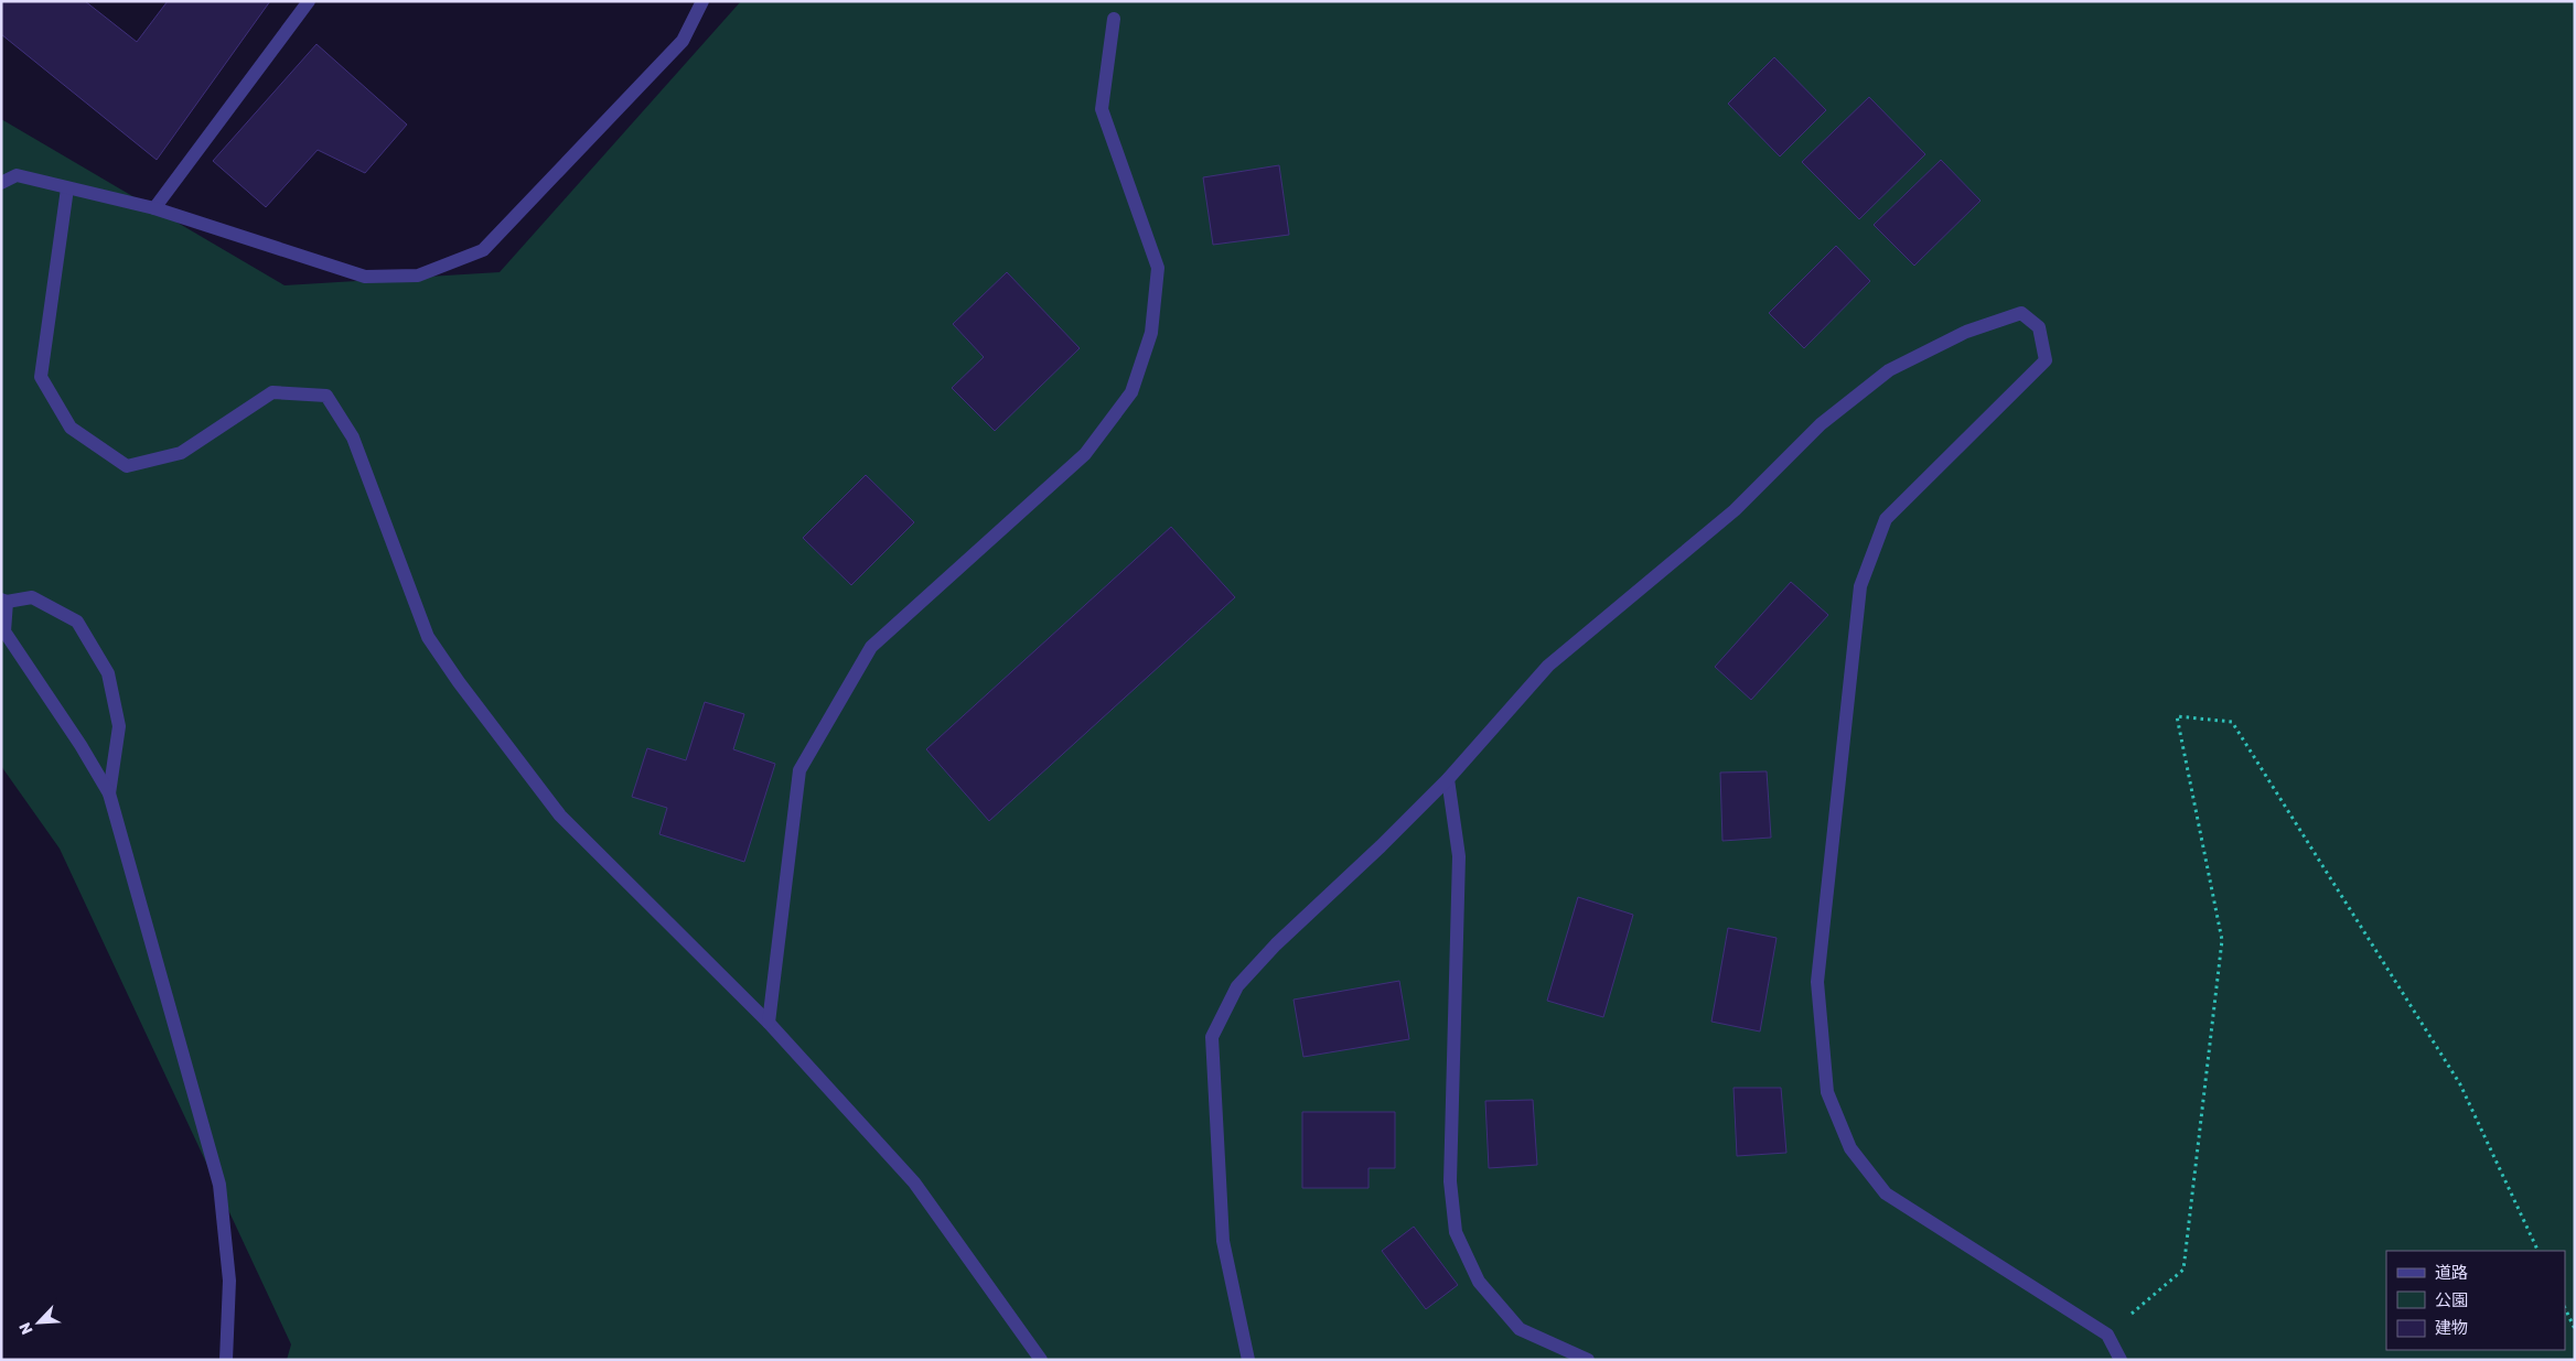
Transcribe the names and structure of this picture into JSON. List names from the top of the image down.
{
  "legend": ["道路", "公園", "建物"],
  "north": "bottom left"
}
